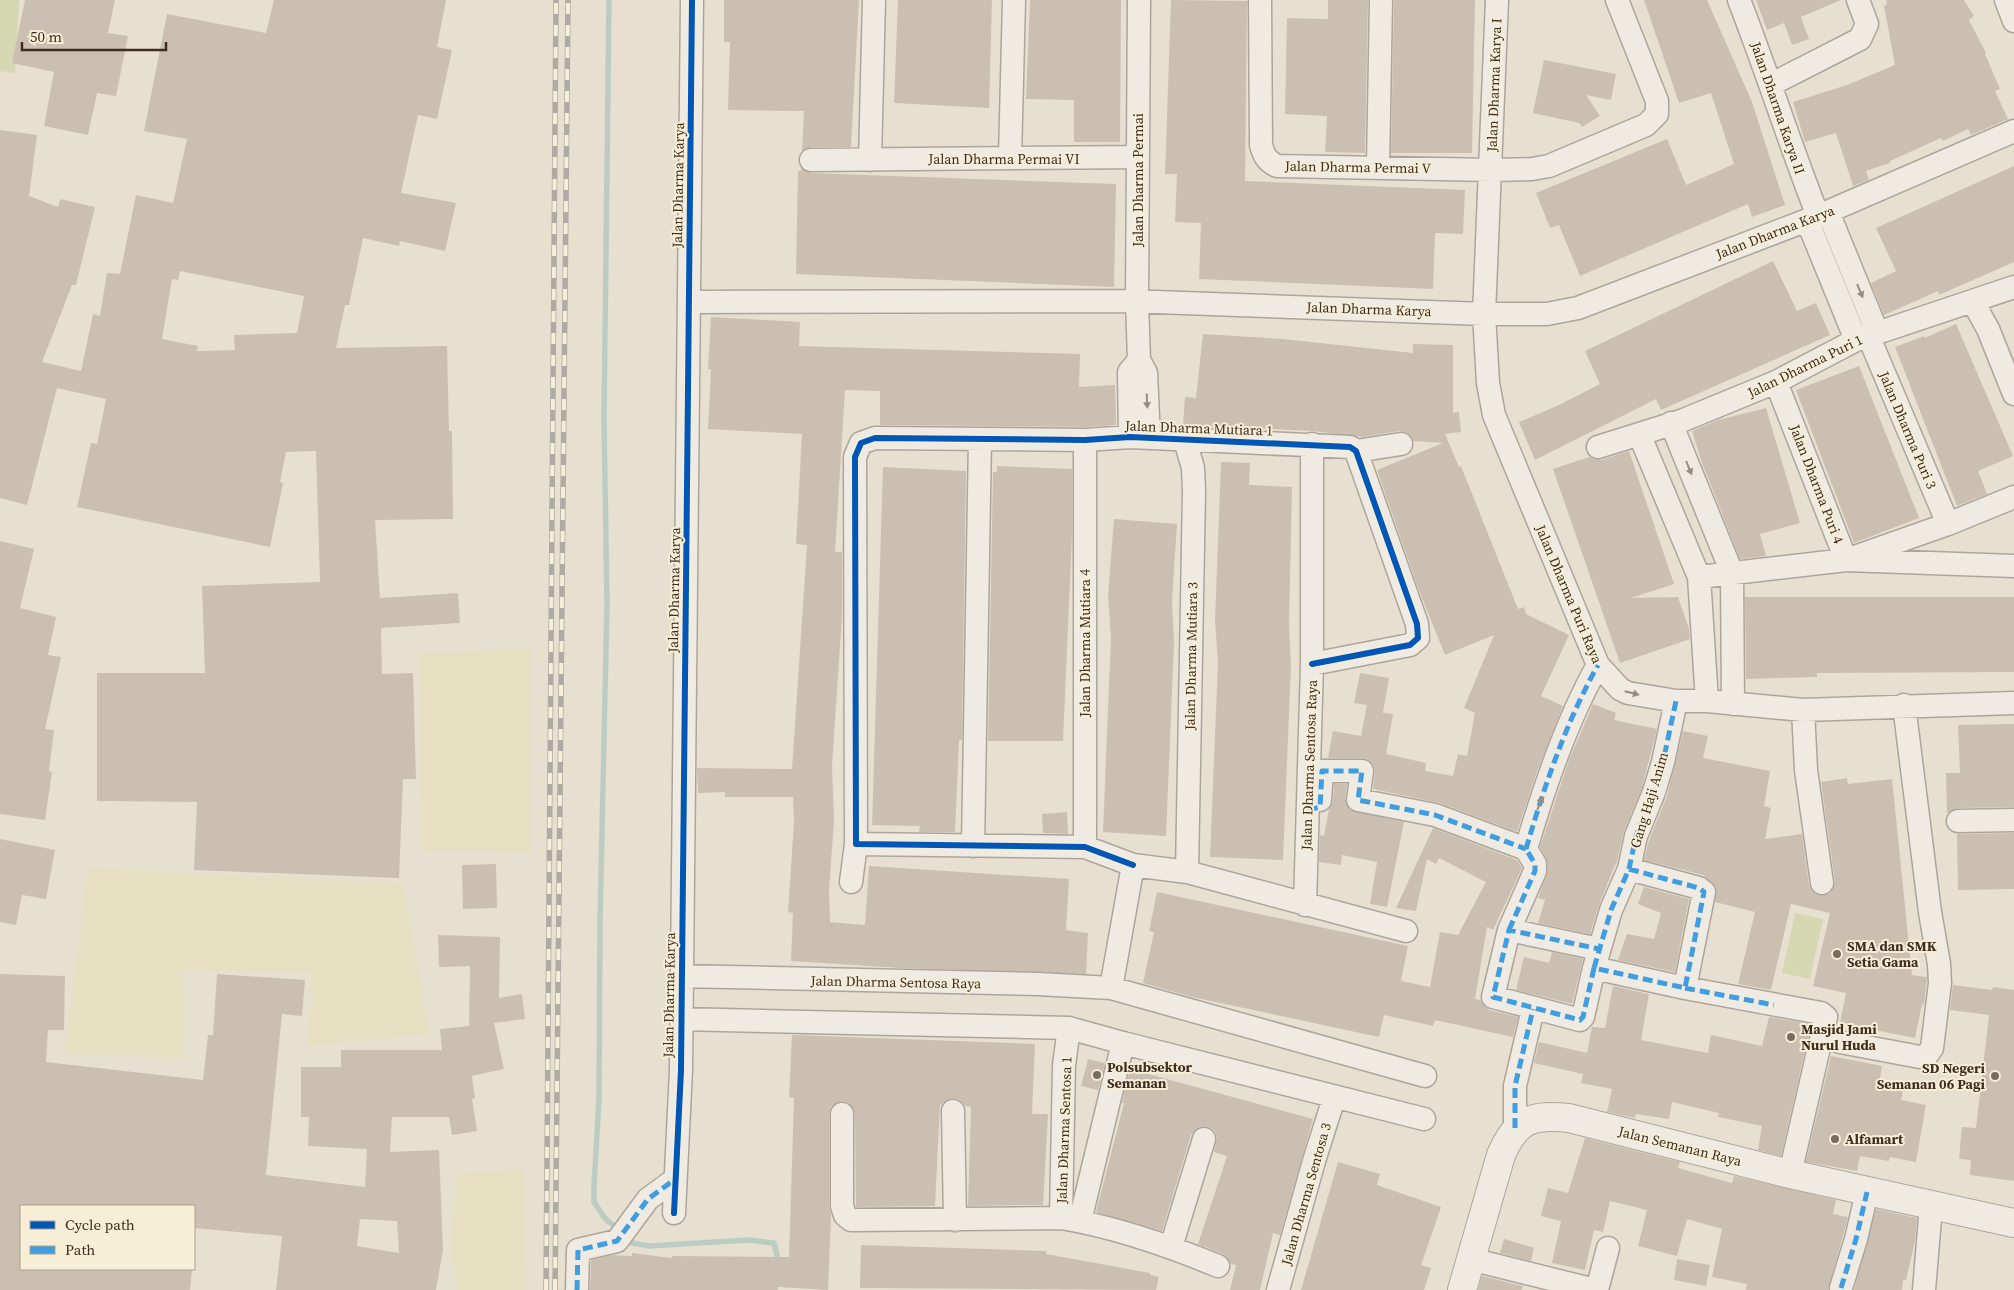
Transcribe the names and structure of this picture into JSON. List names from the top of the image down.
{
  "streets": {
    "street": [
      "Jalan Dharma Karya I",
      "Jalan Dharma Karya II",
      "Jalan Dharma Permai VI",
      "Jalan Dharma Permai V",
      "Jalan Dharma Permai",
      "Jalan Dharma Karya",
      "Jalan Dharma Puri 1",
      "Jalan Dharma Mutiara 1",
      "Jalan Dharma Puri 3",
      "Jalan Dharma Puri 4",
      "Jalan Dharma Puri Raya",
      "Jalan Dharma Mutiara 4",
      "Jalan Dharma Mutiara 3",
      "Jalan Dharma Sentosa Raya",
      "Gang Haji Anim",
      "Jalan Dharma Sentosa 1",
      "Jalan Semanan Raya",
      "Jalan Dharma Sentosa 3"
    ]
  },
  "crossings": [
    ["Jalan Dharma Karya I", "Jalan Dharma Permai V"],
    ["Jalan Dharma Karya I", "Jalan Dharma Karya"],
    ["Jalan Dharma Karya I", "Jalan Dharma Puri Raya"],
    ["Jalan Dharma Karya II", "Jalan Dharma Karya"],
    ["Jalan Dharma Karya II", "Jalan Dharma Puri 1"],
    ["Jalan Dharma Karya II", "Jalan Dharma Puri 3"],
    ["Jalan Dharma Permai VI", "Jalan Dharma Permai"],
    ["Jalan Dharma Permai", "Jalan Dharma Karya"],
    ["Jalan Dharma Permai", "Jalan Dharma Mutiara 1"],
    ["Jalan Dharma Karya", "Jalan Dharma Puri Raya"],
    ["Jalan Dharma Karya", "Jalan Dharma Sentosa Raya"],
    ["Jalan Dharma Puri 1", "Jalan Dharma Puri 3"],
    ["Jalan Dharma Puri 1", "Jalan Dharma Puri 4"],
    ["Jalan Dharma Mutiara 1", "Jalan Dharma Mutiara 4"],
    ["Jalan Dharma Mutiara 1", "Jalan Dharma Mutiara 3"],
    ["Jalan Dharma Mutiara 1", "Jalan Dharma Sentosa Raya"],
    ["Jalan Dharma Puri 3", "Jalan Dharma Puri 4"],
    ["Jalan Dharma Puri Raya", "Gang Haji Anim"]
  ],
  "places": [
    "SMA dan SMK Setia Gama",
    "Masjid Jami Nurul Huda",
    "Polsubsektor Semanan",
    "SD Negeri Semanan 06 Pagi",
    "Alfamart"
  ],
  "legend": ["Cycle path", "Path"],
  "scale_bar": "50 m"
}
